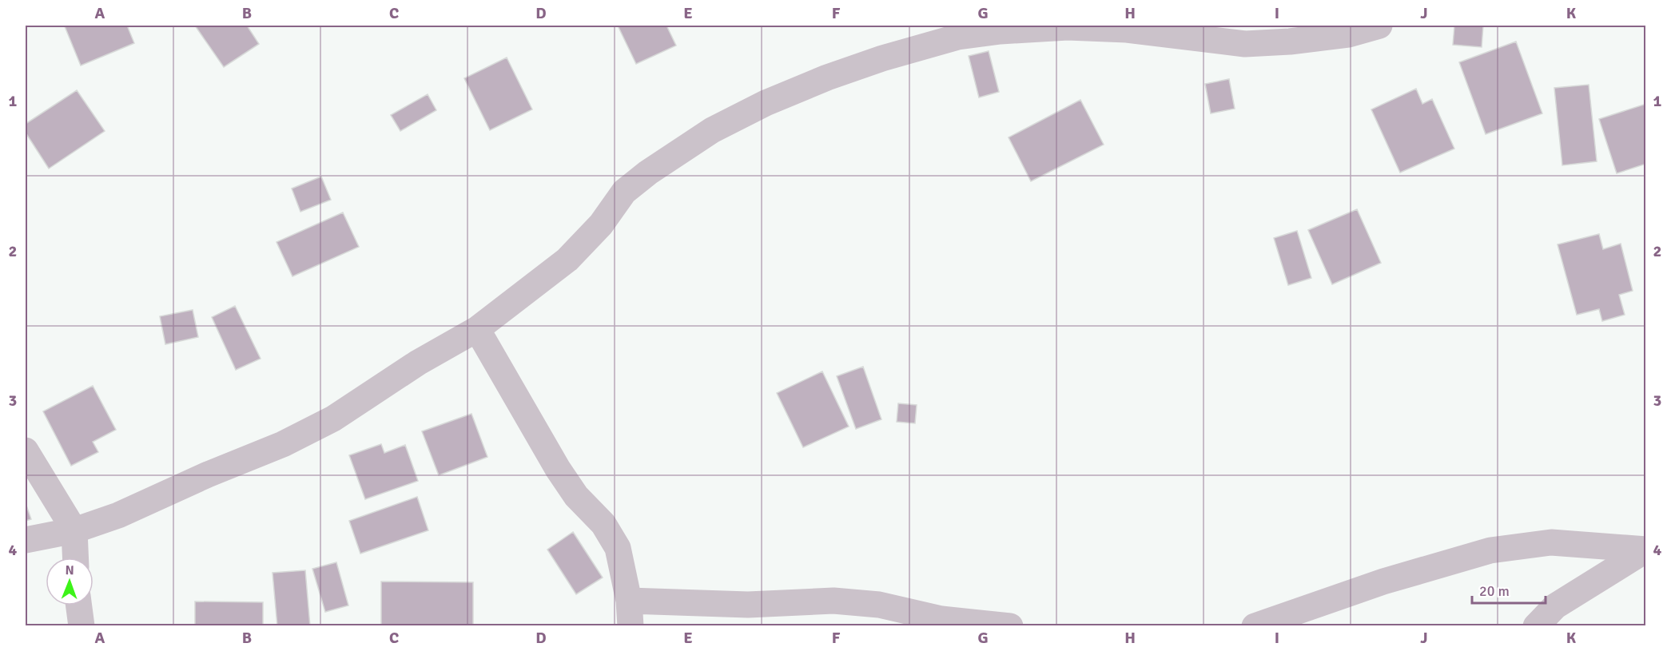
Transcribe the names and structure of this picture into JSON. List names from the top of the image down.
{
  "scale_bar": "20 m",
  "north": "top",
  "grid": {
    "columns": [
      "A",
      "B",
      "C",
      "D",
      "E",
      "F",
      "G",
      "H",
      "I",
      "J",
      "K"
    ],
    "rows": [
      "1",
      "2",
      "3",
      "4"
    ]
  }
}
